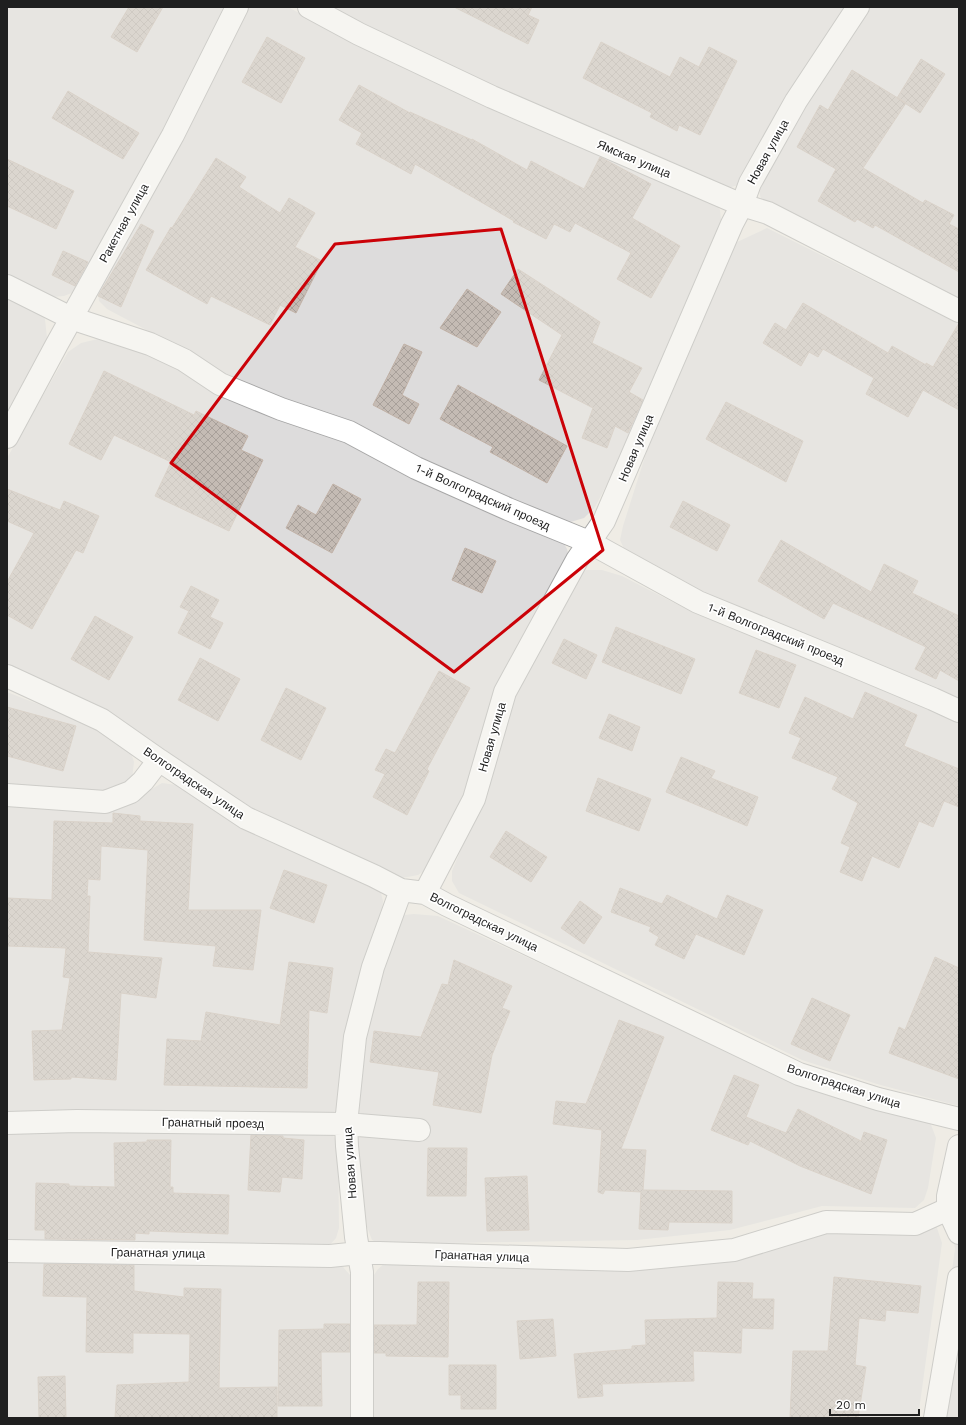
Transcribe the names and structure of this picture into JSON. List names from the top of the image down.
{
  "streets": {
    "street": [
      "Новая улица",
      "Ямская улица",
      "Ракетная улица",
      "1-й Волгоградский проезд",
      "Волгоградская улица",
      "Гранатный проезд",
      "Гранатная улица"
    ]
  },
  "crossings": [
    ["Новая улица", "Ямская улица"],
    ["Новая улица", "1-й Волгоградский проезд"],
    ["Новая улица", "Волгоградская улица"],
    ["Новая улица", "Гранатный проезд"],
    ["Новая улица", "Гранатная улица"],
    ["Ракетная улица", "1-й Волгоградский проезд"]
  ],
  "scale_bar": "20 m"
}
